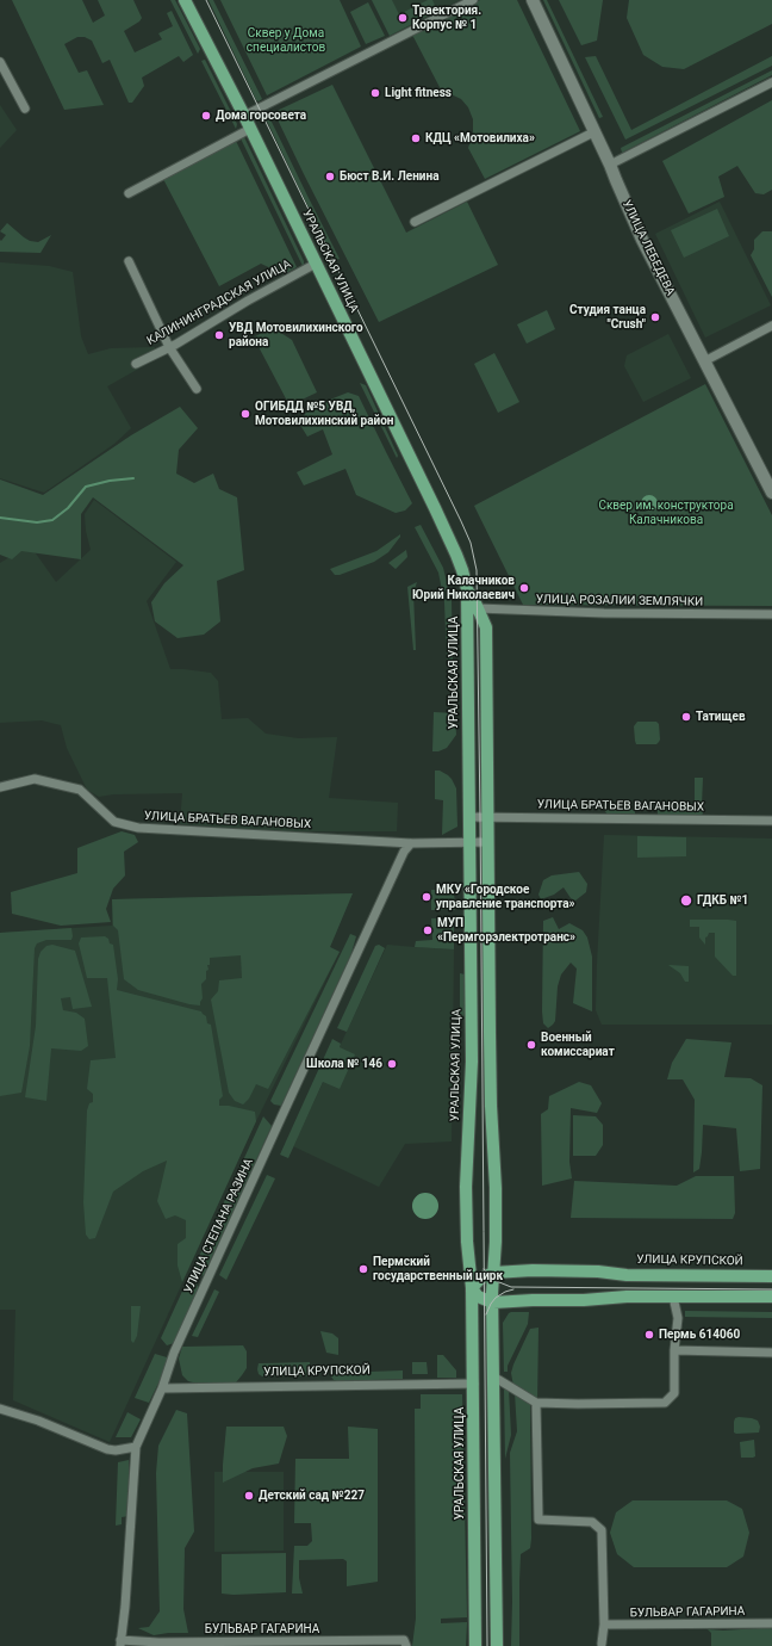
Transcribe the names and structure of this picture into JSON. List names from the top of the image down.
{
  "streets": {
    "main road": ["УРАЛЬСКАЯ УЛИЦА", "УЛИЦА КРУПСКОЙ"],
    "street": [
      "УЛИЦА ЛЕБЕДЕВА",
      "КАЛИНИНГРАДСКАЯ УЛИЦА",
      "УЛИЦА РОЗАЛИИ ЗЕМЛЯЧКИ",
      "УЛИЦА БРАТЬЕВ ВАГАНОВЫХ",
      "УЛИЦА СТЕПАНА РАЗИНА",
      "БУЛЬВАР ГАГАРИНА"
    ]
  },
  "crossings": [
    ["УРАЛЬСКАЯ УЛИЦА", "КАЛИНИНГРАДСКАЯ УЛИЦА"],
    ["УРАЛЬСКАЯ УЛИЦА", "УЛИЦА РОЗАЛИИ ЗЕМЛЯЧКИ"],
    ["УРАЛЬСКАЯ УЛИЦА", "УЛИЦА БРАТЬЕВ ВАГАНОВЫХ"],
    ["УРАЛЬСКАЯ УЛИЦА", "УЛИЦА КРУПСКОЙ"],
    ["УЛИЦА БРАТЬЕВ ВАГАНОВЫХ", "УЛИЦА СТЕПАНА РАЗИНА"],
    ["УЛИЦА СТЕПАНА РАЗИНА", "УЛИЦА КРУПСКОЙ"],
    ["УЛИЦА СТЕПАНА РАЗИНА", "БУЛЬВАР ГАГАРИНА"]
  ],
  "parks": ["Сквер у Дома специалистов", "Сквер им. конструктора Калачникова"],
  "places": [
    "Траектория. Корпус № 1",
    "Light fitness",
    "Дома горсовета",
    "КДЦ «Мотовилиха»",
    "Бюст В.И. Ленина",
    "Студия танца \"Crush\"",
    "УВД Мотовилихинского района",
    "ОГИБДД №5 УВД, Мотовилихинский район",
    "Калачников Юрий Николаевич",
    "Татищев",
    "МКУ «Городское управление транспорта»",
    "ГДКБ №1",
    "МУП «Пермгорэлектротранс»",
    "Военный комиссариат",
    "Школа № 146",
    "Пермский государственный цирк",
    "Пермь 614060",
    "Детский сад №227"
  ]
}
